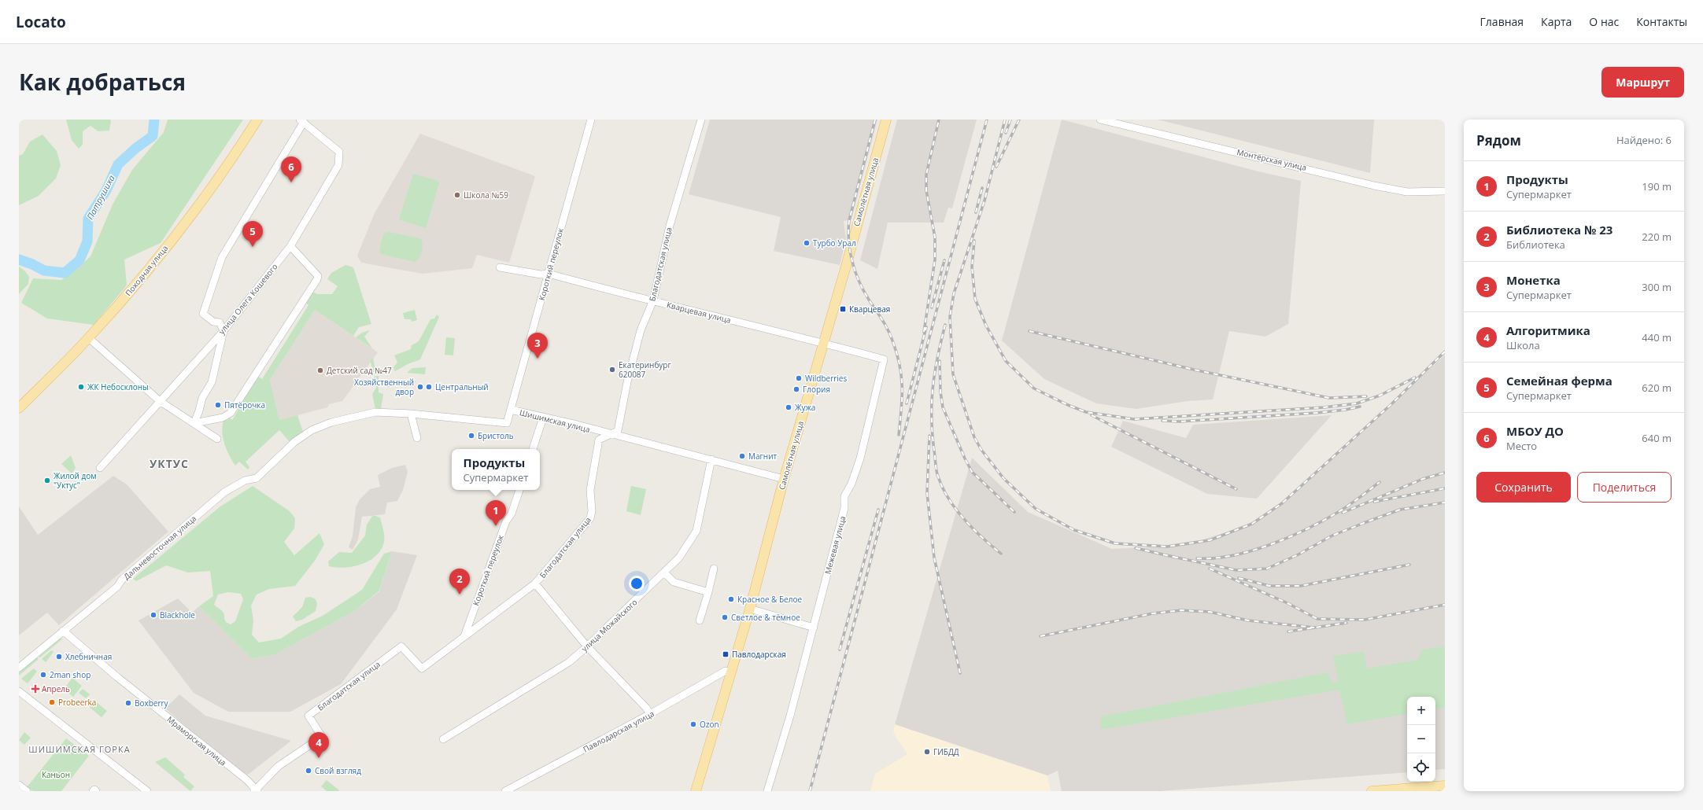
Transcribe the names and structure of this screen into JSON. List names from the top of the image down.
{
  "streets": {
    "main road": ["Самолётная улица", "Походная улица"],
    "street": [
      "Монтёрская улица",
      "Короткий переулок",
      "Благодатская улица",
      "улица Олега Кошевого",
      "Кварцевая улица",
      "Шишимская улица",
      "Межевая улица",
      "Дальневосточная улица",
      "улица Можайского",
      "Павлодарская улица",
      "Мраморская улица"
    ]
  },
  "crossings": [
    ["Самолётная улица", "Кварцевая улица"],
    ["Самолётная улица", "Шишимская улица"],
    ["Самолётная улица", "Межевая улица"],
    ["Самолётная улица", "Павлодарская улица"],
    ["Короткий переулок", "Благодатская улица"],
    ["Короткий переулок", "Кварцевая улица"],
    ["Короткий переулок", "Шишимская улица"],
    ["Благодатская улица", "Кварцевая улица"],
    ["Благодатская улица", "Шишимская улица"],
    ["Благодатская улица", "Мраморская улица"],
    ["Кварцевая улица", "Межевая улица"],
    ["Шишимская улица", "Дальневосточная улица"],
    ["Шишимская улица", "улица Можайского"],
    ["Дальневосточная улица", "Мраморская улица"]
  ],
  "districts": ["УКТУС", "ШИШИМСКАЯ ГОРКА"],
  "water": ["Патрушиха"],
  "parks": ["Каньон"],
  "places": {
    "other": [
      "Школа №59",
      "Турбо Урал",
      "Екатеринбург 620087",
      "Детский сад №47",
      "Wildberries",
      "ЖК Небосклоны",
      "Хозяйственный двор",
      "Центральный",
      "Глория",
      "Пятёрочка",
      "Жужа",
      "Бристоль",
      "Магнит",
      "Жилой дом \"Уктус\"",
      "Красное & Белое",
      "Blackhole",
      "Светлое & тёмное",
      "Хлебничная",
      "2man shop",
      "Probeerka",
      "Boxberry",
      "Ozon",
      "ГИБДД",
      "Свой взгляд"
    ],
    "transit": ["Кварцевая", "Павлодарская"],
    "health": ["Апрель"]
  },
  "page": {
    "header": "Locato",
    "nav": [
      "Главная",
      "Карта",
      "О нас",
      "Контакты"
    ],
    "title": "Как добраться",
    "buttons": [
      "Маршрут",
      ["Сохранить", "Поделиться"]
    ],
    "heading": ["Рядом", "Найдено: 6"],
    "pins": [
      "6",
      "5",
      "3",
      "1",
      "2",
      "4"
    ],
    "list": [
      {
        "mark": "1",
        "name": "Продукты",
        "note": "Супермаркет",
        "value": "190 m"
      },
      {
        "mark": "2",
        "name": "Библиотека № 23",
        "note": "Библиотека",
        "value": "220 m"
      },
      {
        "mark": "3",
        "name": "Монетка",
        "note": "Супермаркет",
        "value": "300 m"
      },
      {
        "mark": "4",
        "name": "Алгоритмика",
        "note": "Школа",
        "value": "440 m"
      },
      {
        "mark": "5",
        "name": "Семейная ферма",
        "note": "Супермаркет",
        "value": "620 m"
      },
      {
        "mark": "6",
        "name": "МБОУ ДО",
        "note": "Место",
        "value": "640 m"
      }
    ],
    "popup": ["Продукты", "Супермаркет"],
    "map_buttons": ["+", "−"]
  }
}
